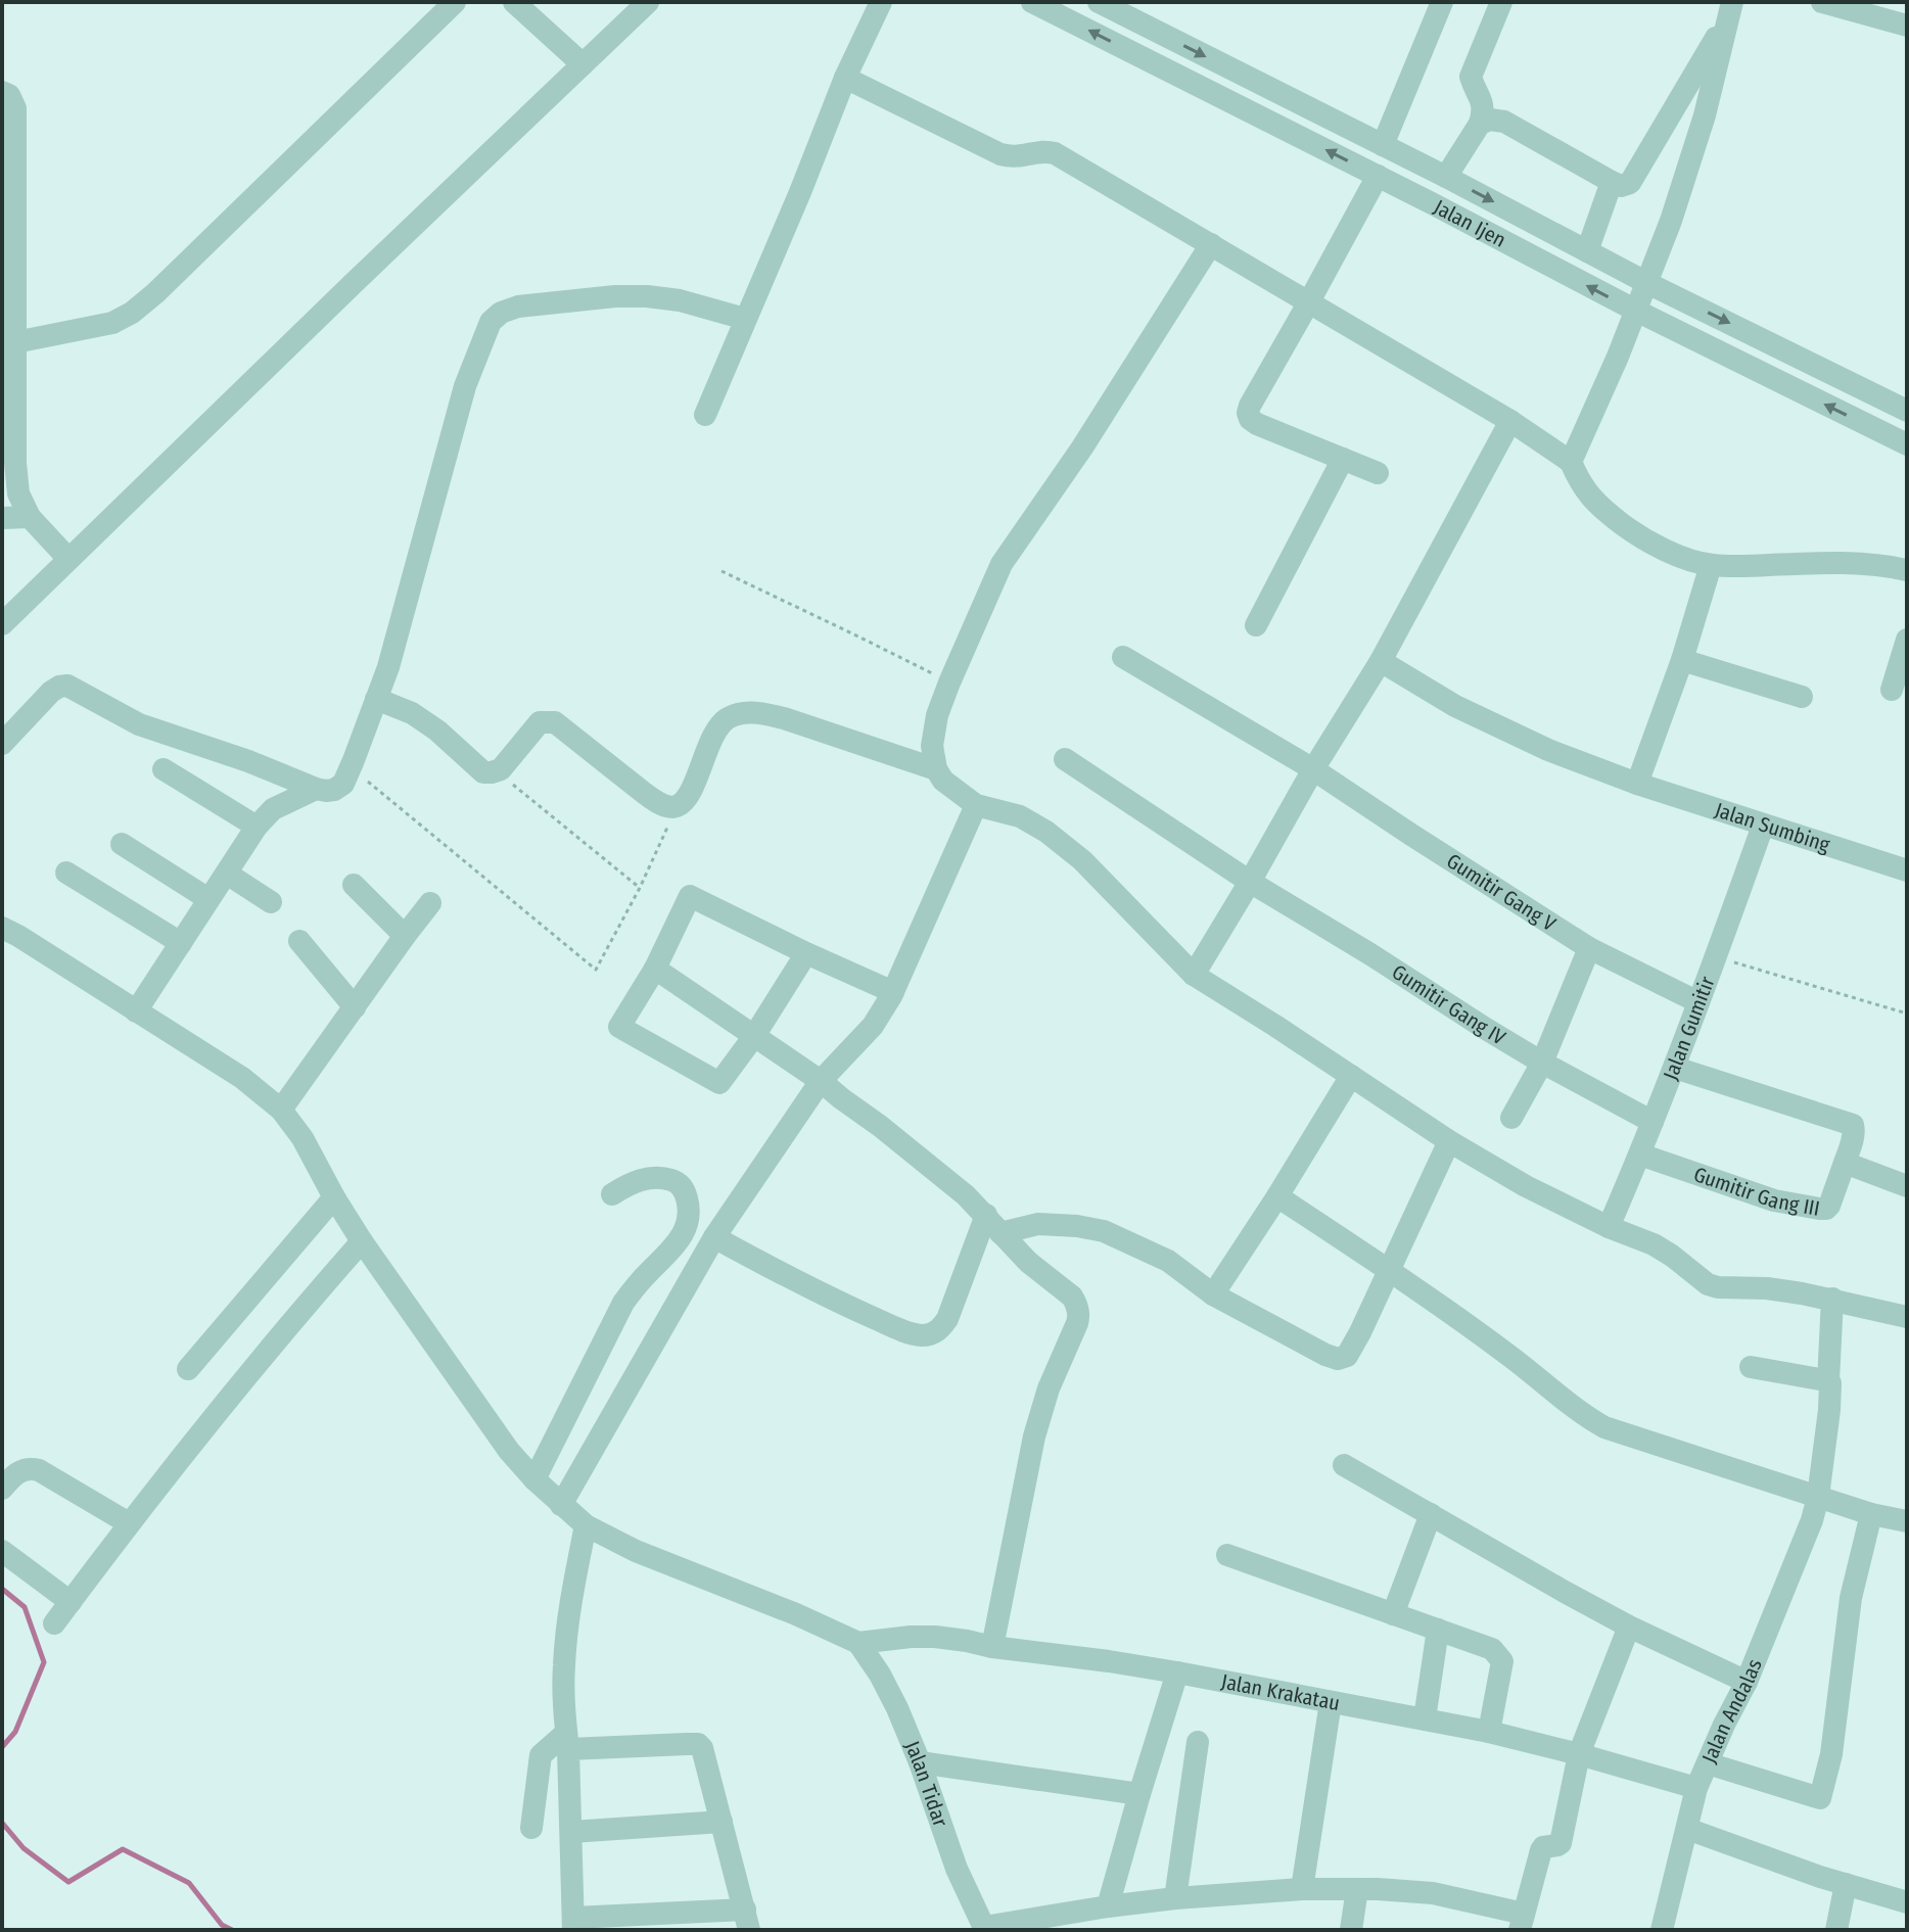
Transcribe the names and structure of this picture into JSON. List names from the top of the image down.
{
  "streets": {
    "street": [
      "Jalan Ijen",
      "Jalan Sumbing",
      "Gumitir Gang V",
      "Gumitir Gang IV",
      "Jalan Gumitir",
      "Gumitir Gang III",
      "Jalan Krakatau",
      "Jalan Andalas",
      "Jalan Tidar"
    ]
  },
  "crossings": [
    ["Jalan Sumbing", "Jalan Gumitir"],
    ["Gumitir Gang V", "Jalan Gumitir"],
    ["Gumitir Gang IV", "Jalan Gumitir"],
    ["Jalan Gumitir", "Gumitir Gang III"],
    ["Jalan Krakatau", "Jalan Andalas"],
    ["Jalan Krakatau", "Jalan Tidar"]
  ]
}
